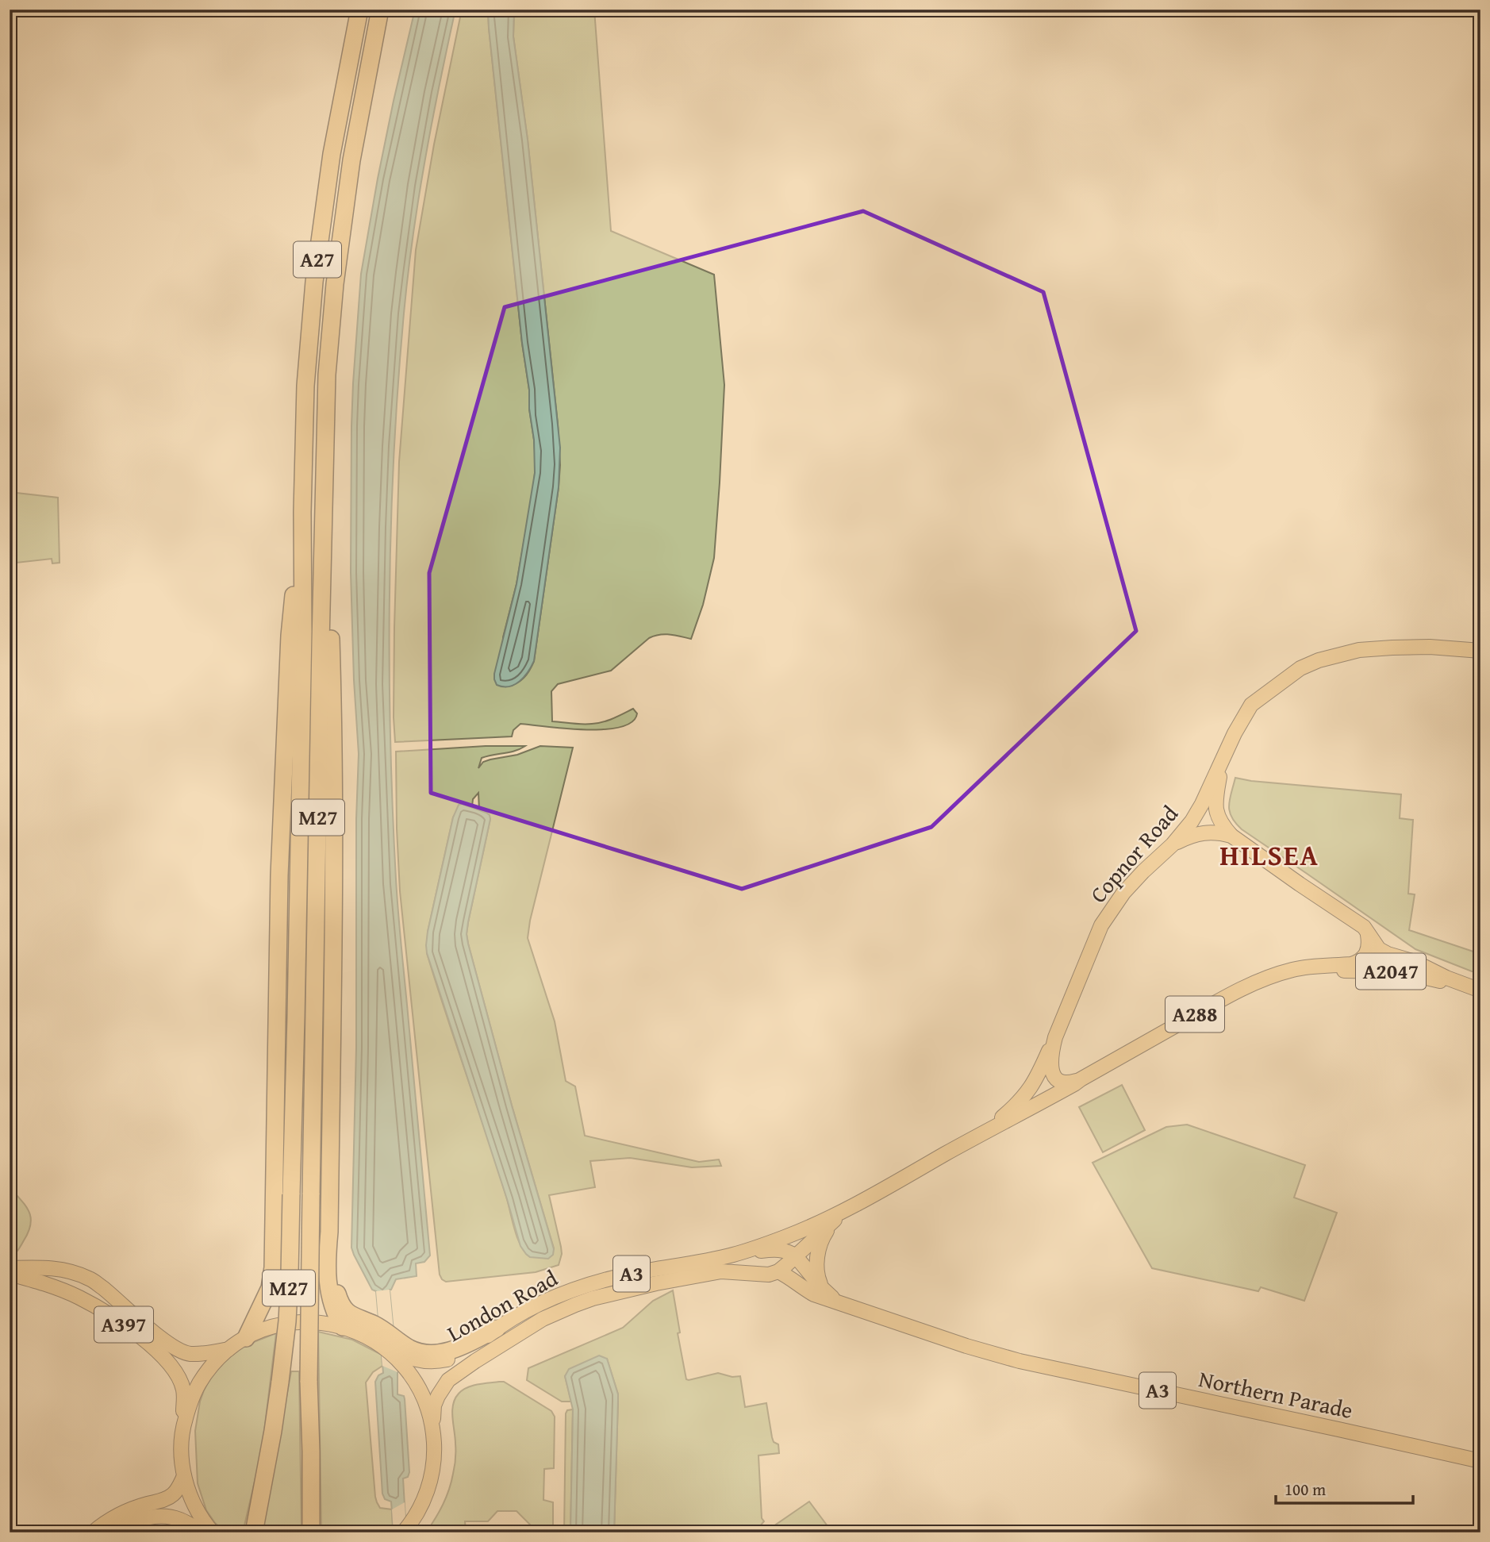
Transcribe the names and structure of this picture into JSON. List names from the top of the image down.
{
  "streets": {
    "highway": ["A27", "M27"],
    "main road": [
      "Copnor Road",
      "A2047",
      "A288",
      "A3",
      "London Road",
      "A397",
      "Northern Parade"
    ]
  },
  "crossings": [
    ["A27", "M27"],
    ["Copnor Road", "A288"],
    ["Copnor Road", "London Road"],
    ["A2047", "A288"],
    ["A288", "London Road"],
    ["A3", "London Road"],
    ["A3", "Northern Parade"]
  ],
  "districts": ["HILSEA"],
  "scale_bar": "100 m"
}
